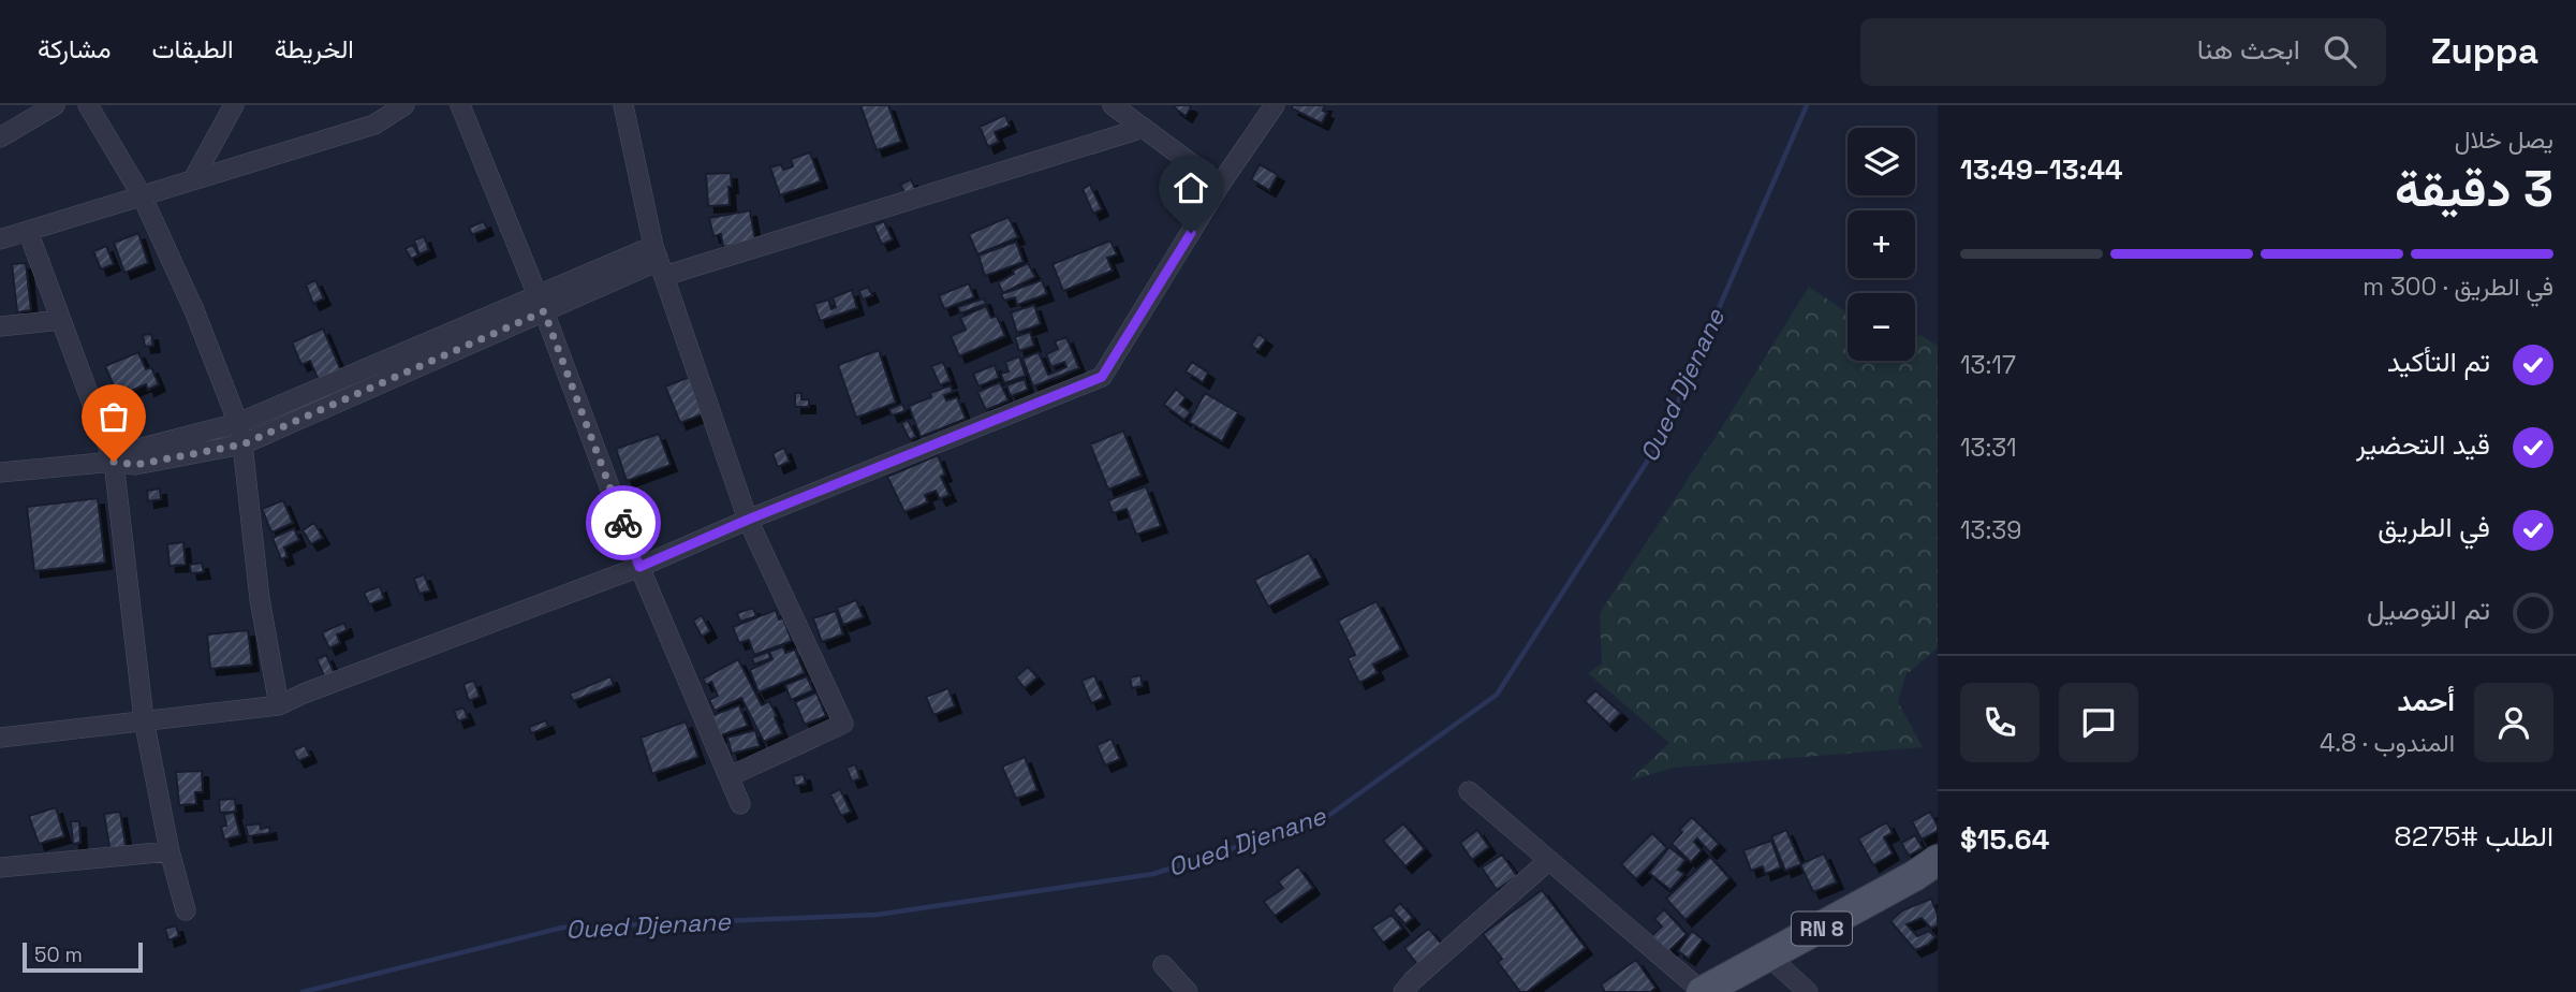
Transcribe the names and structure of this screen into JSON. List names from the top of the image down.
{
  "streets": {
    "main road": ["RN 8"]
  },
  "water": ["Oued Djenane"],
  "scale_bar": "50 m",
  "page": {
    "header": "Zuppa",
    "search": "ابحث هنا",
    "nav": ["الخريطة", "الطبقات", "مشاركة"],
    "heading": ["3 دقيقة", "يصل خلال", "13:44–13:49"],
    "panel": [
      "أحمد",
      "المندوب · 4.8",
      "الطلب #8275",
      "$15.64"
    ],
    "map_buttons": ["+", "−"],
    "bar": "في الطريق · 300 m",
    "list": [
      ["تم التأكيد", "13:17"],
      ["قيد التحضير", "13:31"],
      ["في الطريق", "13:39"],
      "تم التوصيل"
    ],
    "scale": "50 m"
  }
}
